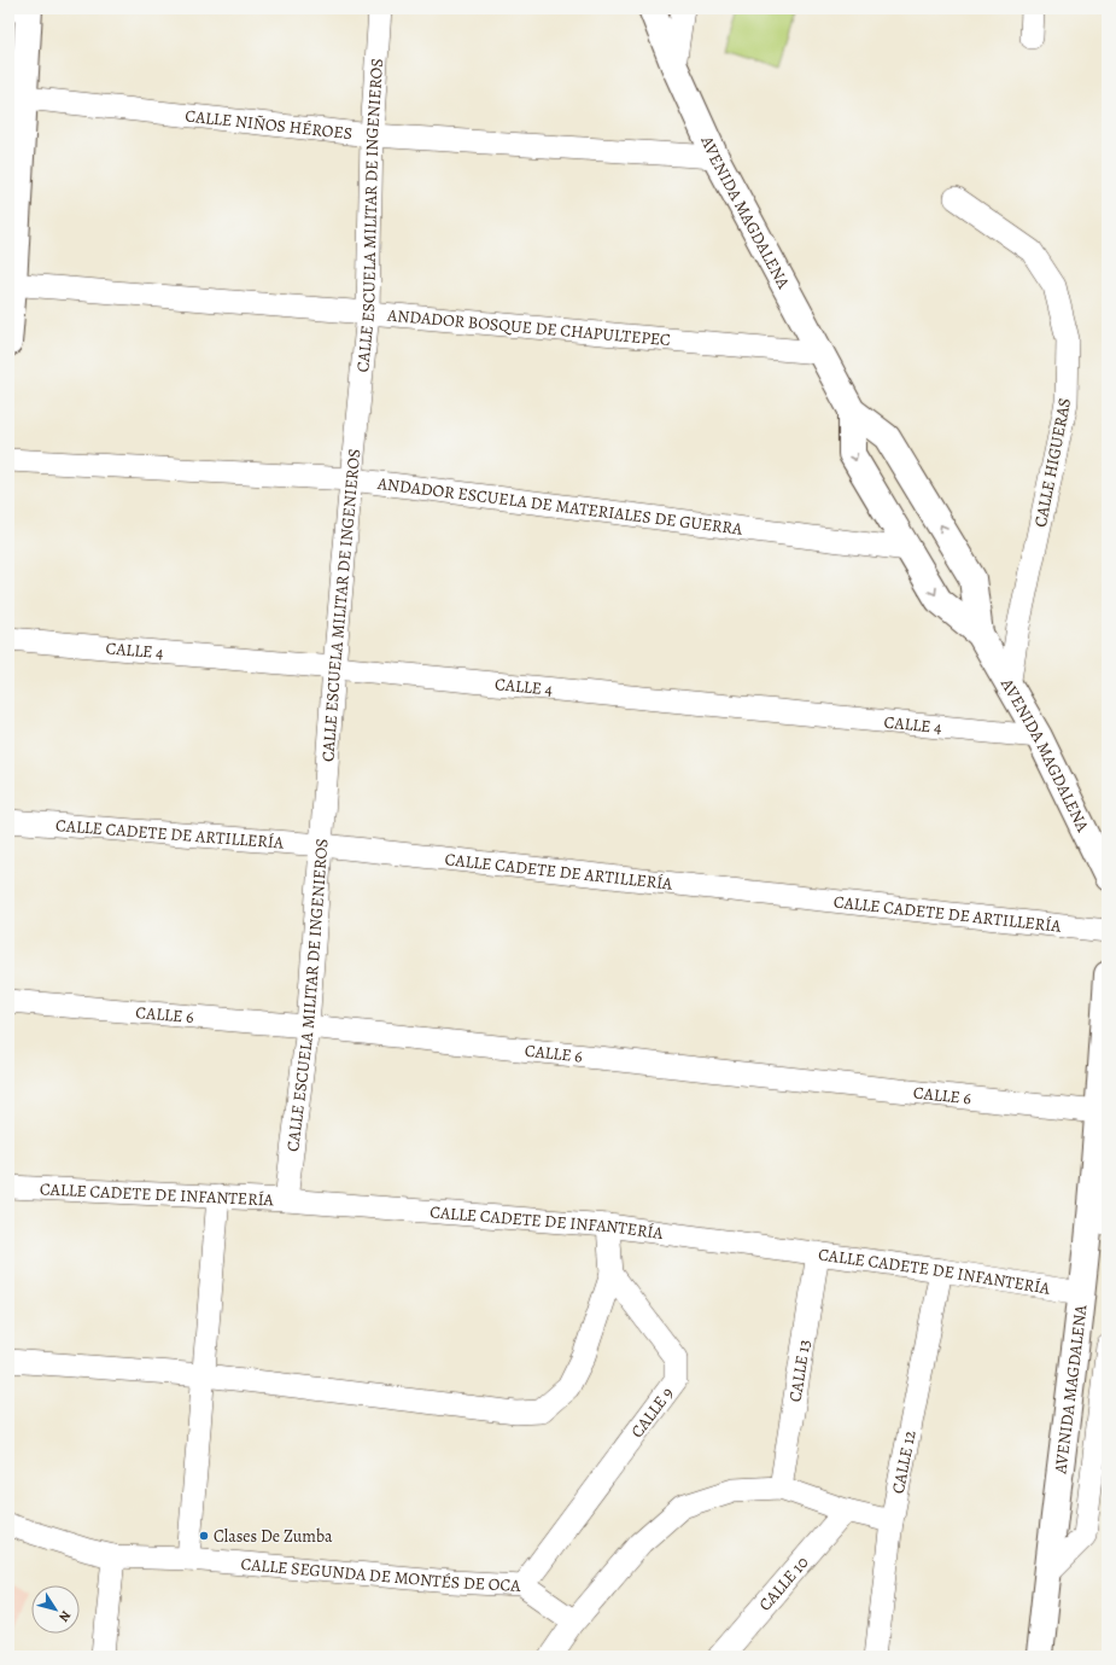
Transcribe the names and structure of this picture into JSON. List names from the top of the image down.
{
  "streets": {
    "main road": ["AVENIDA MAGDALENA"],
    "street": [
      "CALLE NIÑOS HÉROES",
      "CALLE ESCUELA MILITAR DE INGENIEROS",
      "ANDADOR BOSQUE DE CHAPULTEPEC",
      "CALLE HIGUERAS",
      "ANDADOR ESCUELA DE MATERIALES DE GUERRA",
      "CALLE 4",
      "CALLE CADETE DE ARTILLERÍA",
      "CALLE 6",
      "CALLE CADETE DE INFANTERÍA",
      "CALLE 13",
      "CALLE 9",
      "CALLE 12",
      "CALLE SEGUNDA DE MONTÉS DE OCA",
      "CALLE 10"
    ]
  },
  "crossings": [
    ["CALLE NIÑOS HÉROES", "AVENIDA MAGDALENA"],
    ["CALLE NIÑOS HÉROES", "CALLE ESCUELA MILITAR DE INGENIEROS"],
    ["AVENIDA MAGDALENA", "ANDADOR BOSQUE DE CHAPULTEPEC"],
    ["AVENIDA MAGDALENA", "CALLE HIGUERAS"],
    ["AVENIDA MAGDALENA", "ANDADOR ESCUELA DE MATERIALES DE GUERRA"],
    ["AVENIDA MAGDALENA", "CALLE 4"],
    ["AVENIDA MAGDALENA", "CALLE 6"],
    ["AVENIDA MAGDALENA", "CALLE CADETE DE INFANTERÍA"],
    ["CALLE ESCUELA MILITAR DE INGENIEROS", "ANDADOR BOSQUE DE CHAPULTEPEC"],
    ["CALLE ESCUELA MILITAR DE INGENIEROS", "ANDADOR ESCUELA DE MATERIALES DE GUERRA"],
    ["CALLE ESCUELA MILITAR DE INGENIEROS", "CALLE 4"],
    ["CALLE ESCUELA MILITAR DE INGENIEROS", "CALLE CADETE DE ARTILLERÍA"],
    ["CALLE ESCUELA MILITAR DE INGENIEROS", "CALLE 6"],
    ["CALLE ESCUELA MILITAR DE INGENIEROS", "CALLE CADETE DE INFANTERÍA"],
    ["CALLE CADETE DE INFANTERÍA", "CALLE 13"],
    ["CALLE CADETE DE INFANTERÍA", "CALLE 12"],
    ["CALLE 9", "CALLE SEGUNDA DE MONTÉS DE OCA"]
  ],
  "places": ["Clases De Zumba"],
  "north": "bottom right"
}
